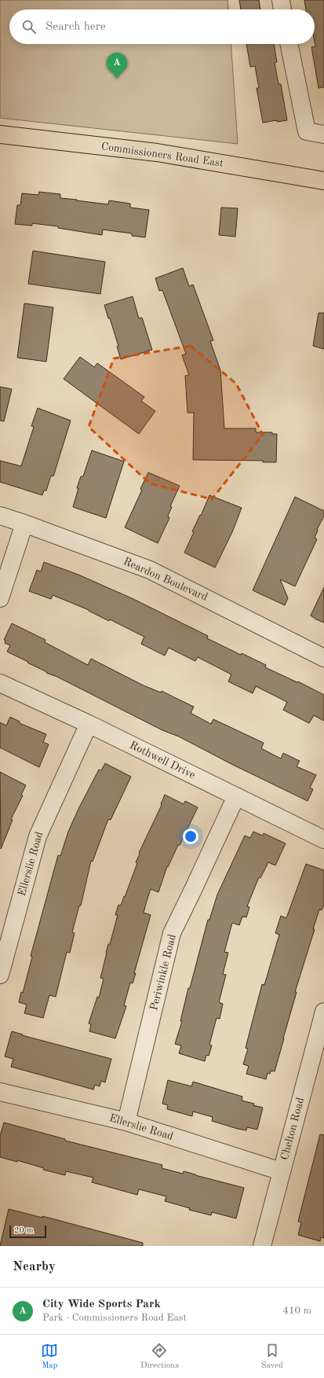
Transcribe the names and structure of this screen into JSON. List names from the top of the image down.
{
  "streets": {
    "main road": ["Commissioners Road East"],
    "street": [
      "Reardon Boulevard",
      "Rothwell Drive",
      "Ellerslie Road",
      "Periwinkle Road",
      "Chelton Road"
    ]
  },
  "crossings": [
    ["Rothwell Drive", "Ellerslie Road"],
    ["Rothwell Drive", "Periwinkle Road"],
    ["Ellerslie Road", "Periwinkle Road"],
    ["Ellerslie Road", "Chelton Road"]
  ],
  "scale_bar": "20 m",
  "page": {
    "search": "Search here",
    "pins": "A",
    "scale": "20 m",
    "heading": "Nearby",
    "list": [
      {
        "mark": "A",
        "name": "City Wide Sports Park",
        "note": "Park · Commissioners Road East",
        "value": "410 m"
      }
    ],
    "nav": ["Map", "Directions", "Saved"]
  }
}
